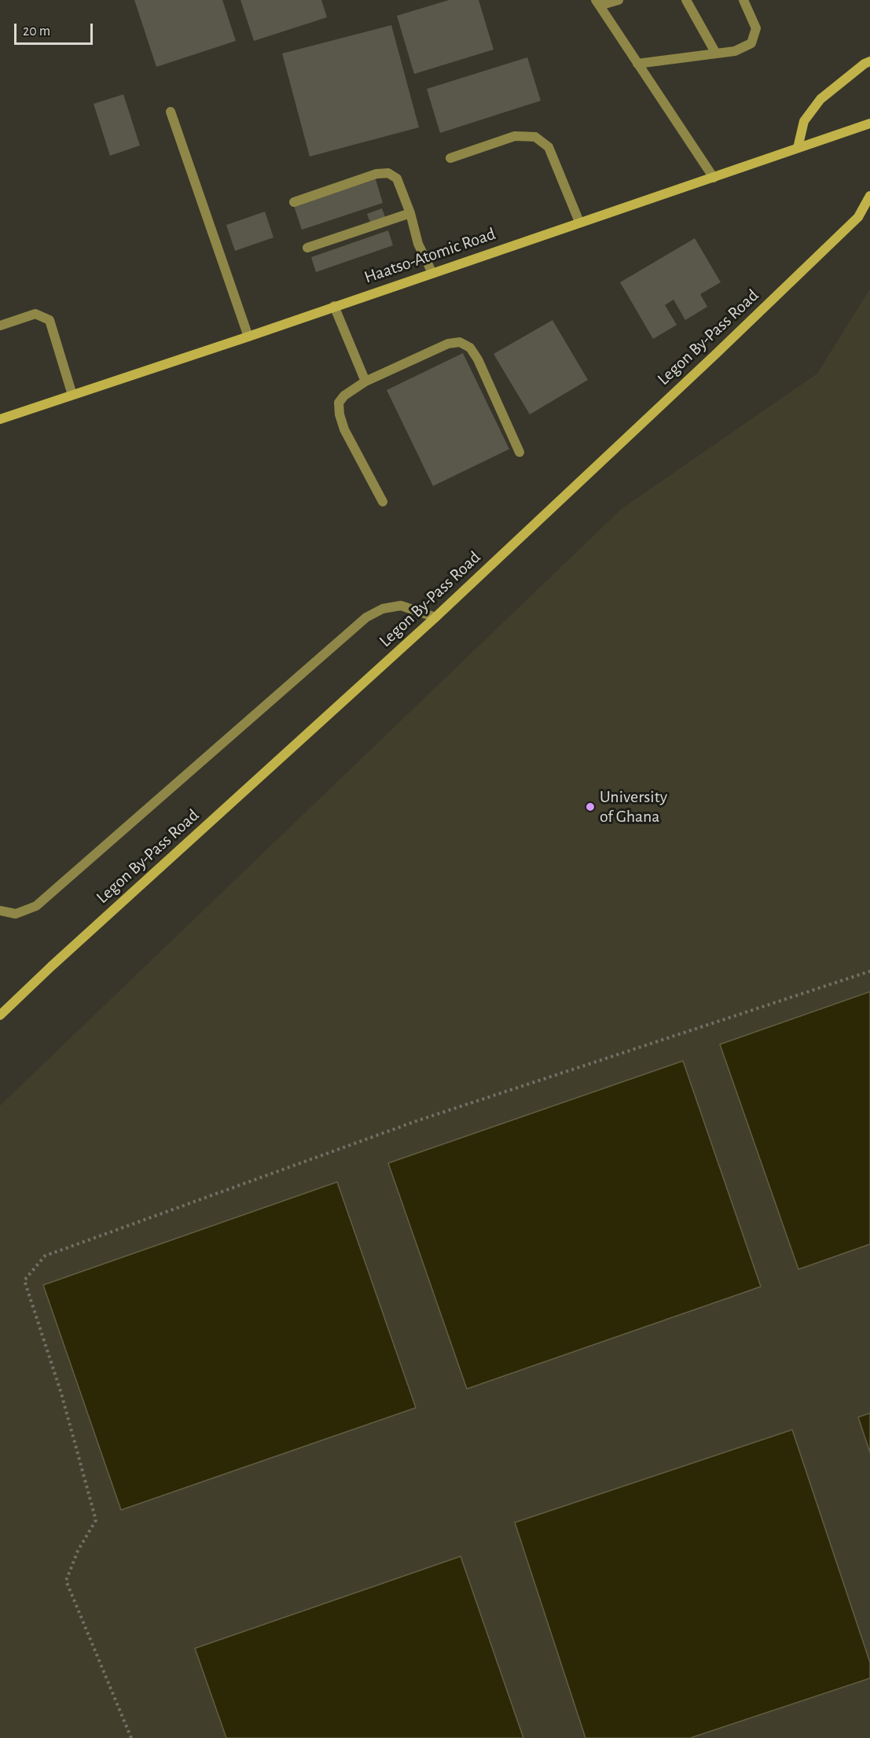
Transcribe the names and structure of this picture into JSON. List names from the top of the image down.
{
  "streets": {
    "street": ["Haatso-Atomic Road", "Legon By-Pass Road"]
  },
  "places": ["University of Ghana"],
  "scale_bar": "20 m"
}
